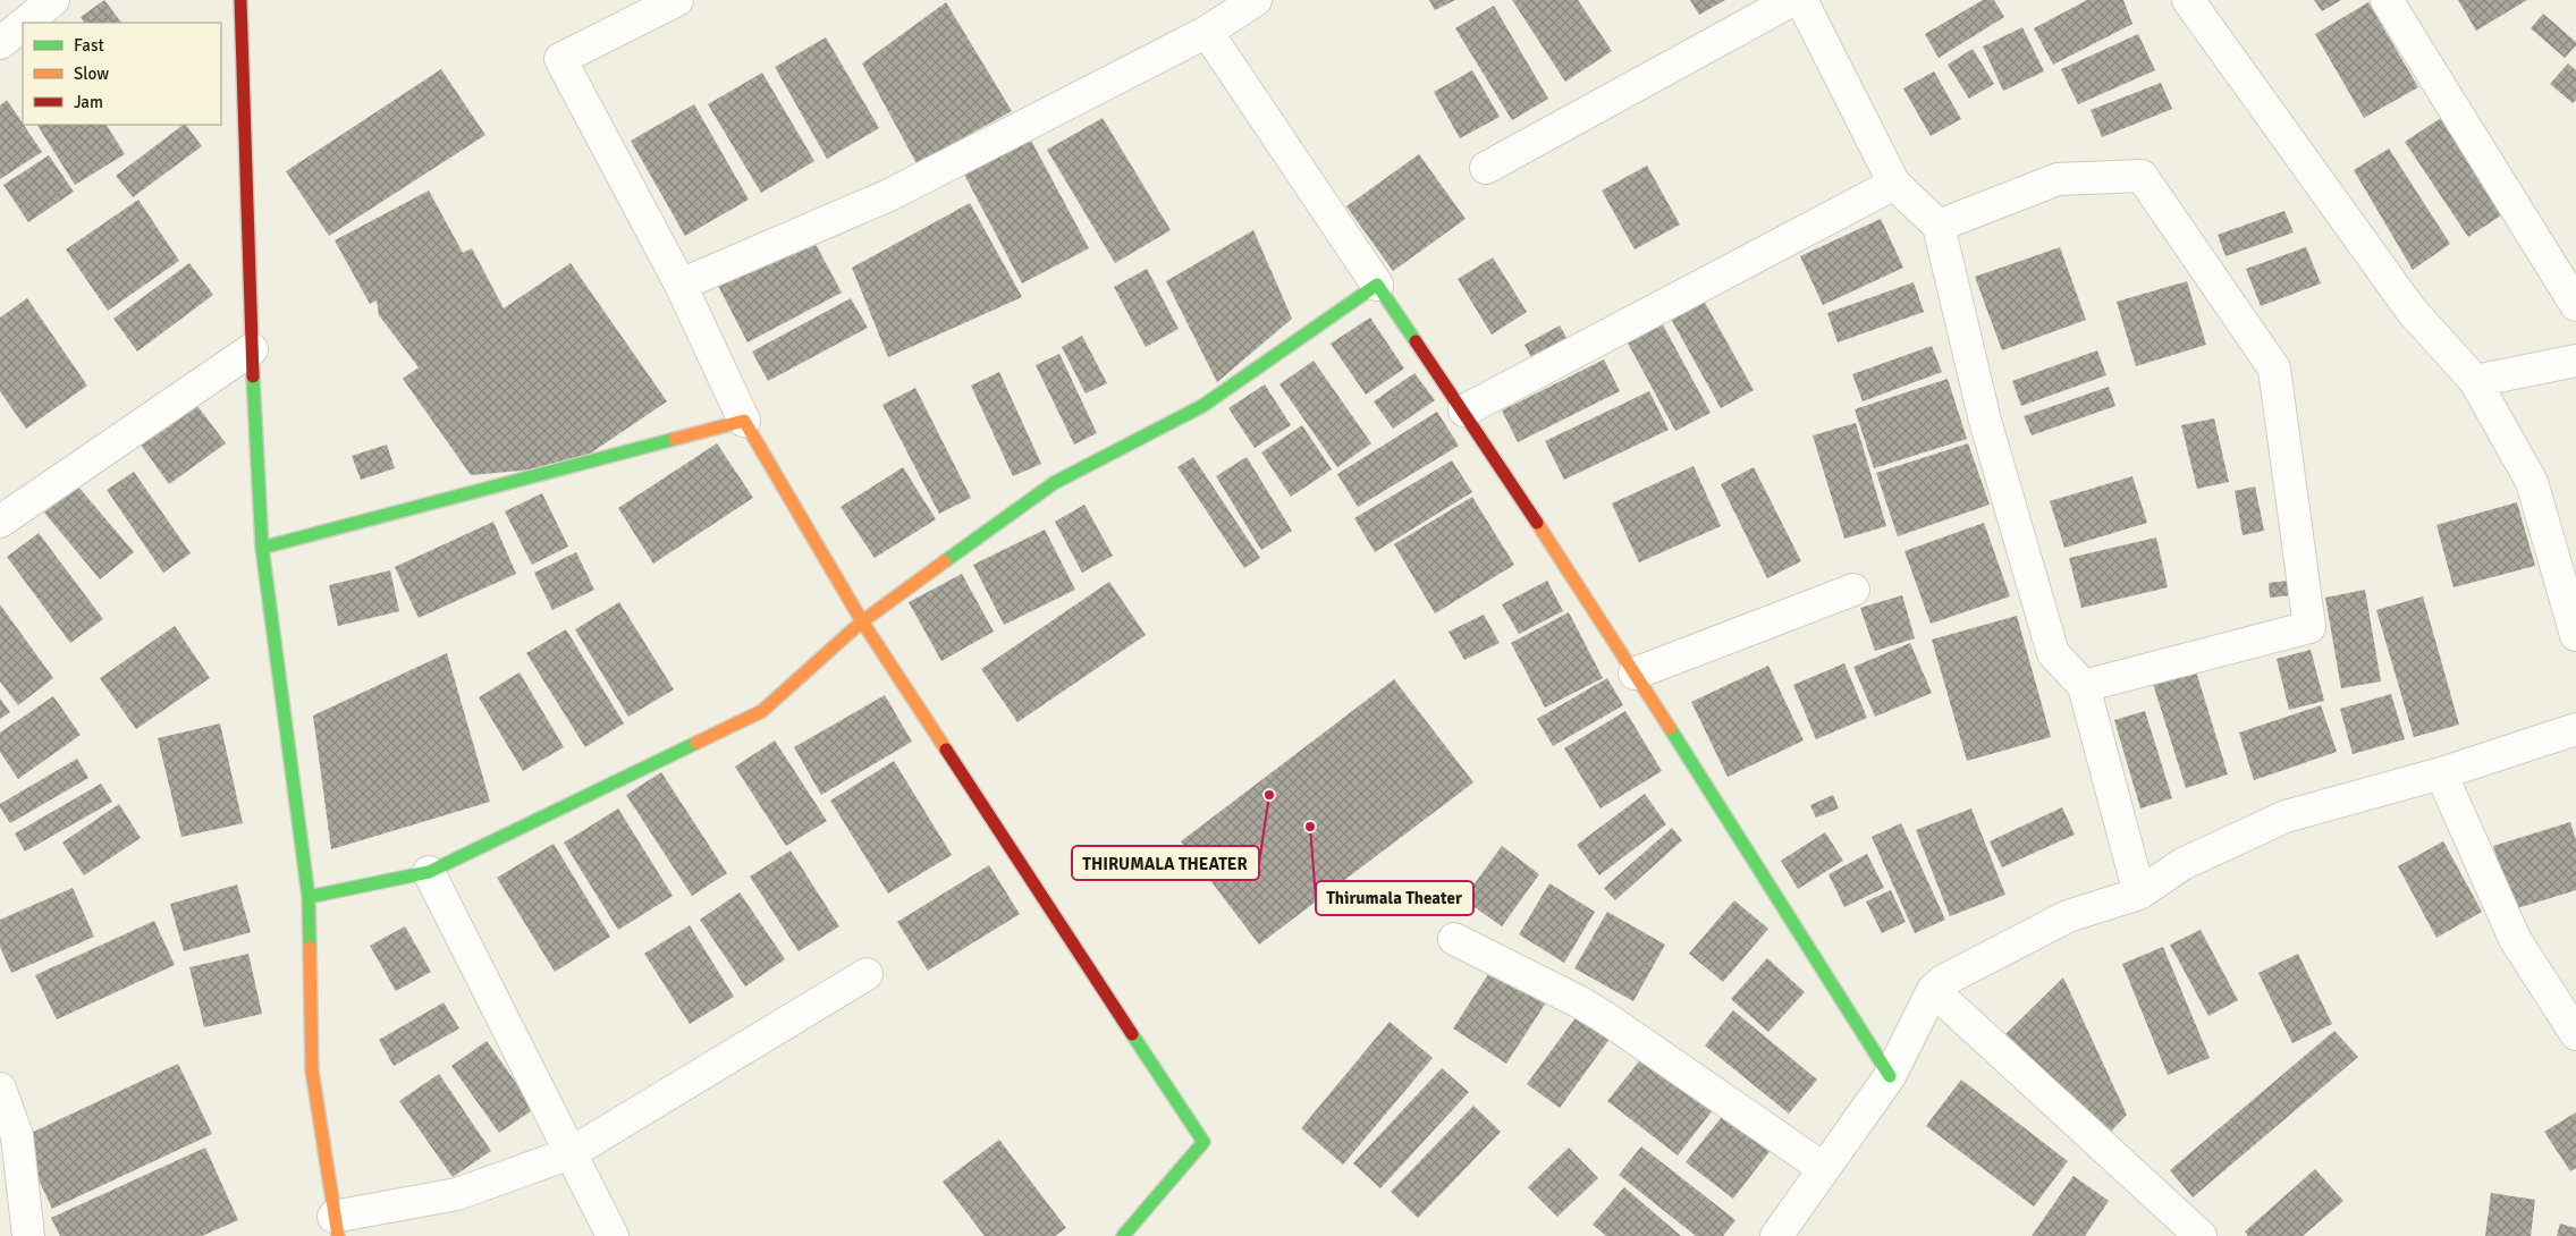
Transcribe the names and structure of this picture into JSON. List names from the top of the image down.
{
  "places": ["THIRUMALA THEATER", "Thirumala Theater"],
  "legend": ["Fast", "Slow", "Jam"]
}
